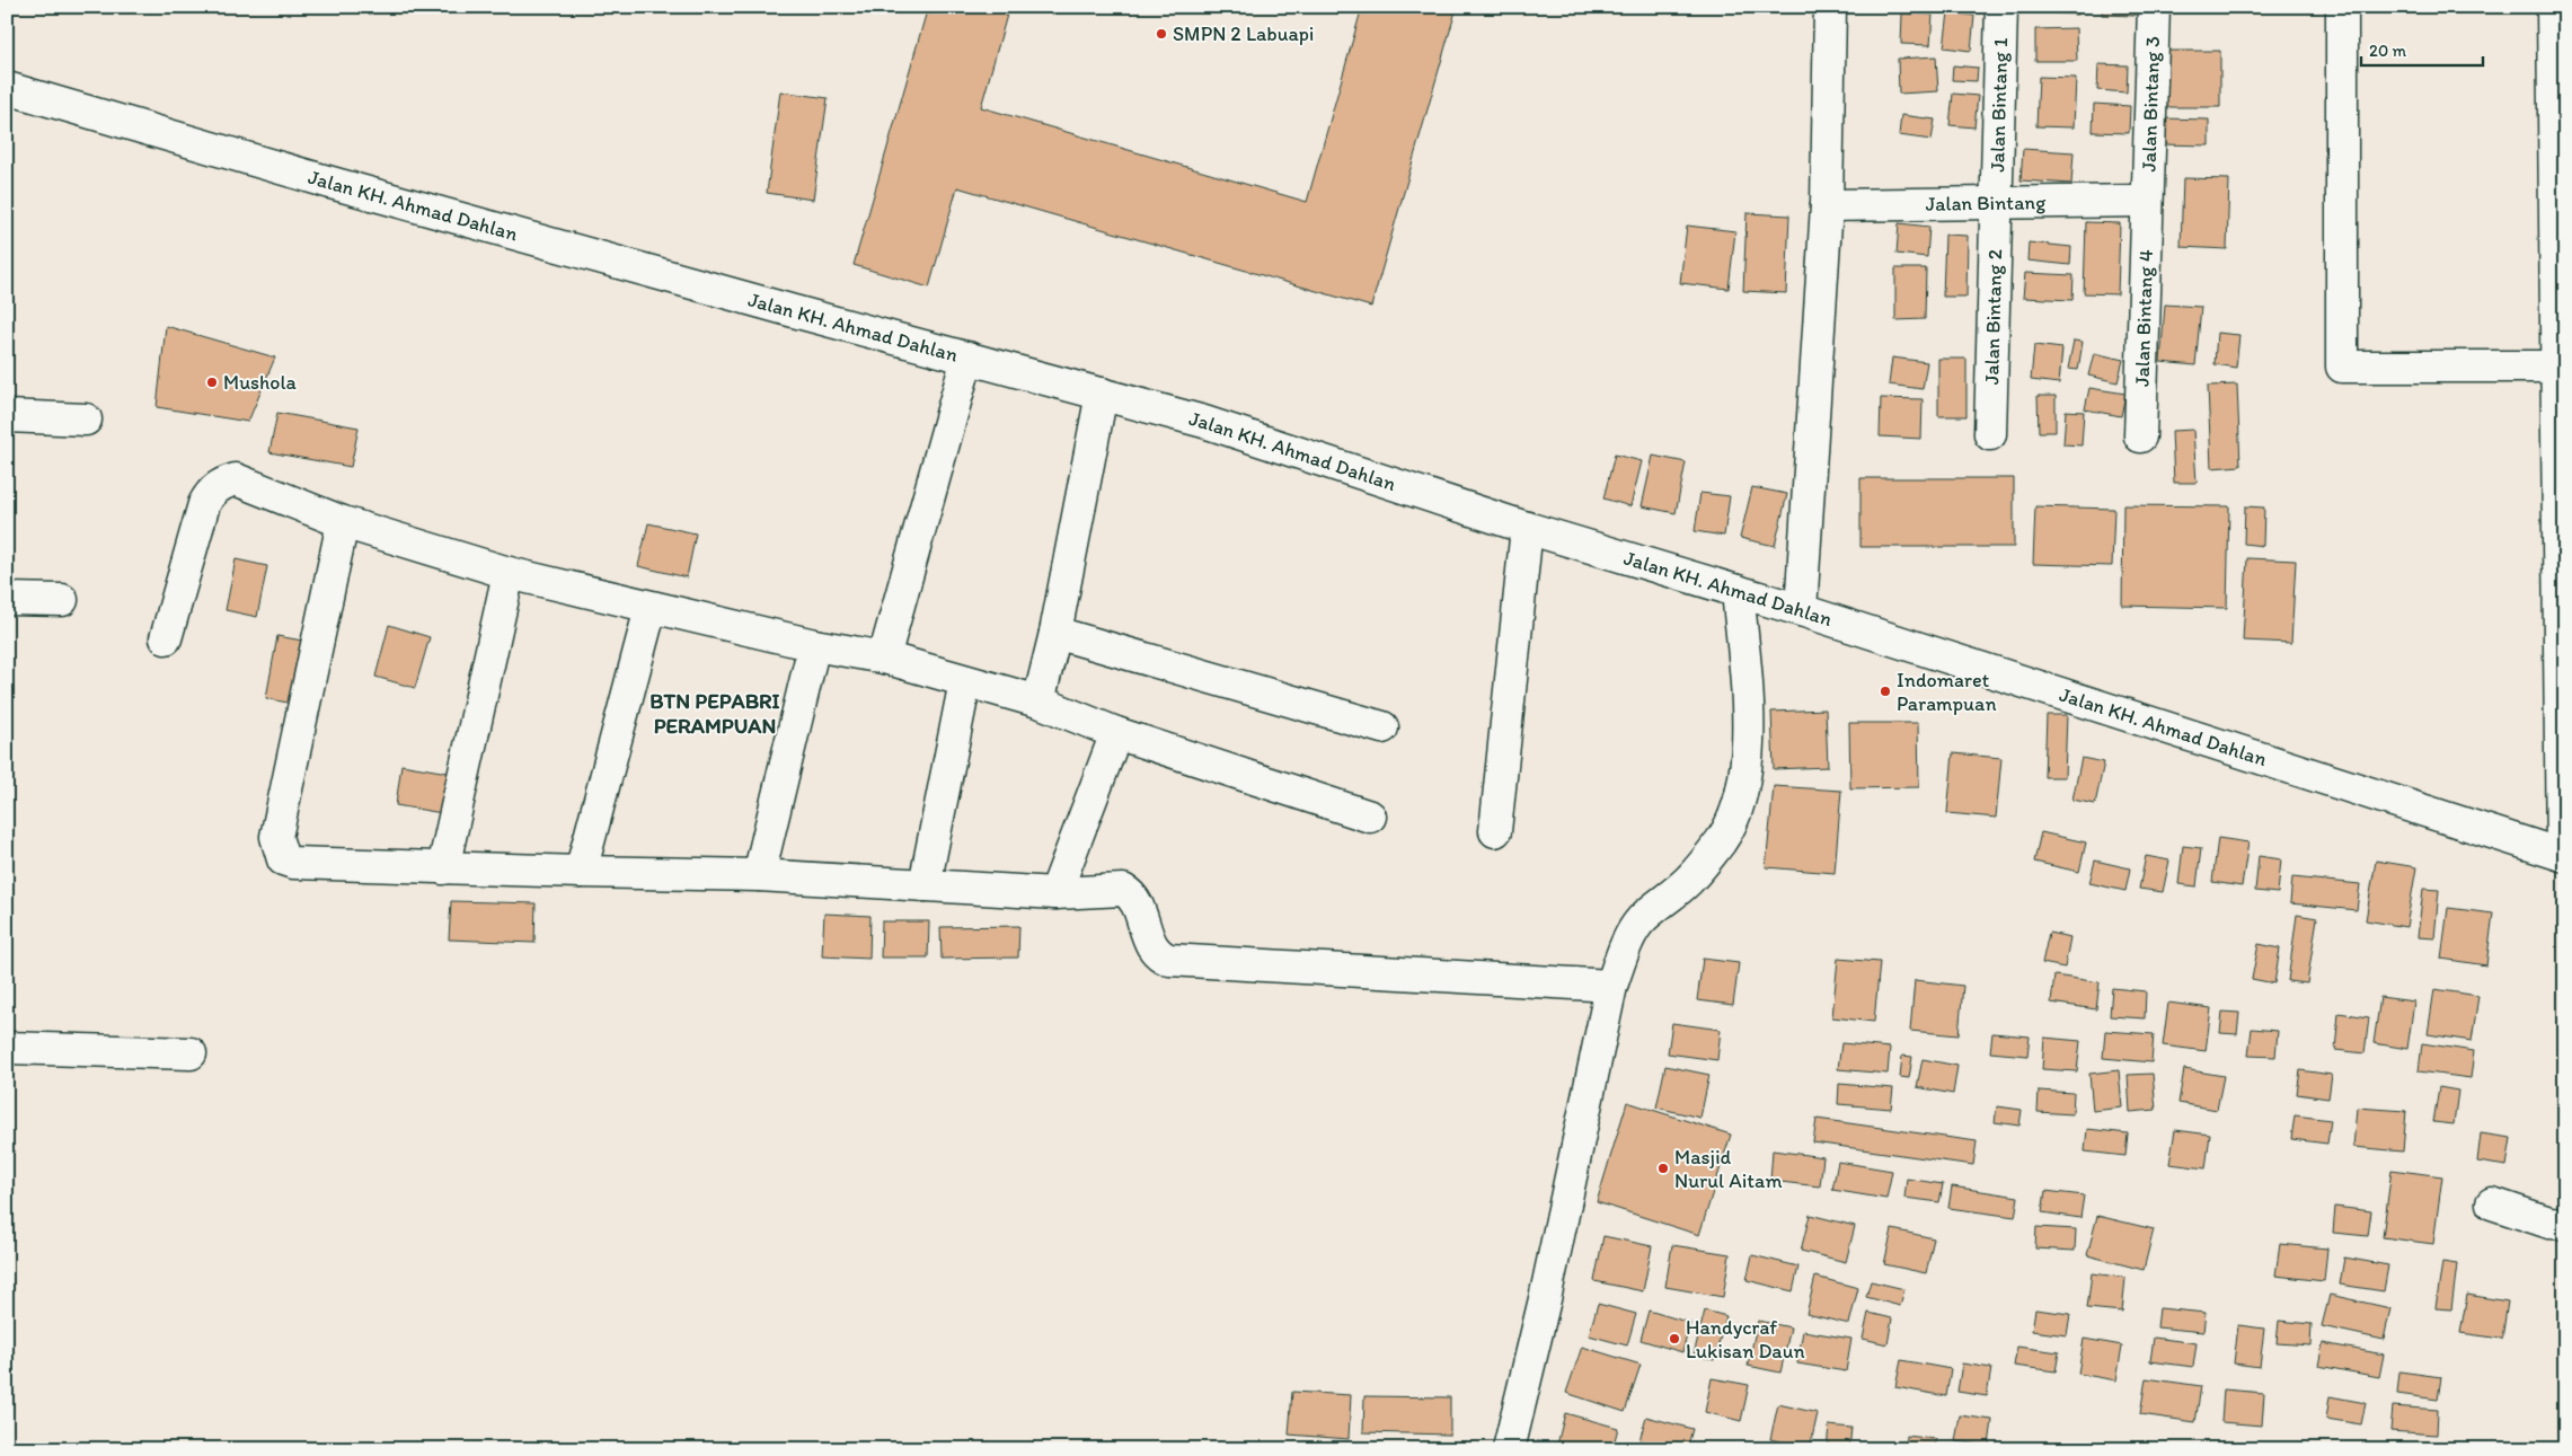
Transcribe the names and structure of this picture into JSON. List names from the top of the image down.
{
  "streets": {
    "street": [
      "Jalan Bintang 1",
      "Jalan Bintang 3",
      "Jalan Bintang",
      "Jalan KH. Ahmad Dahlan",
      "Jalan Bintang 2",
      "Jalan Bintang 4"
    ]
  },
  "crossings": [
    ["Jalan Bintang 1", "Jalan Bintang"],
    ["Jalan Bintang 1", "Jalan Bintang 2"],
    ["Jalan Bintang 3", "Jalan Bintang"],
    ["Jalan Bintang 3", "Jalan Bintang 4"],
    ["Jalan Bintang", "Jalan Bintang 2"],
    ["Jalan Bintang", "Jalan Bintang 4"]
  ],
  "districts": ["BTN PEPABRI PERAMPUAN"],
  "places": [
    "SMPN 2 Labuapi",
    "Mushola",
    "Indomaret Parampuan",
    "Masjid Nurul Aitam",
    "Handycraf Lukisan Daun"
  ],
  "scale_bar": "20 m"
}
